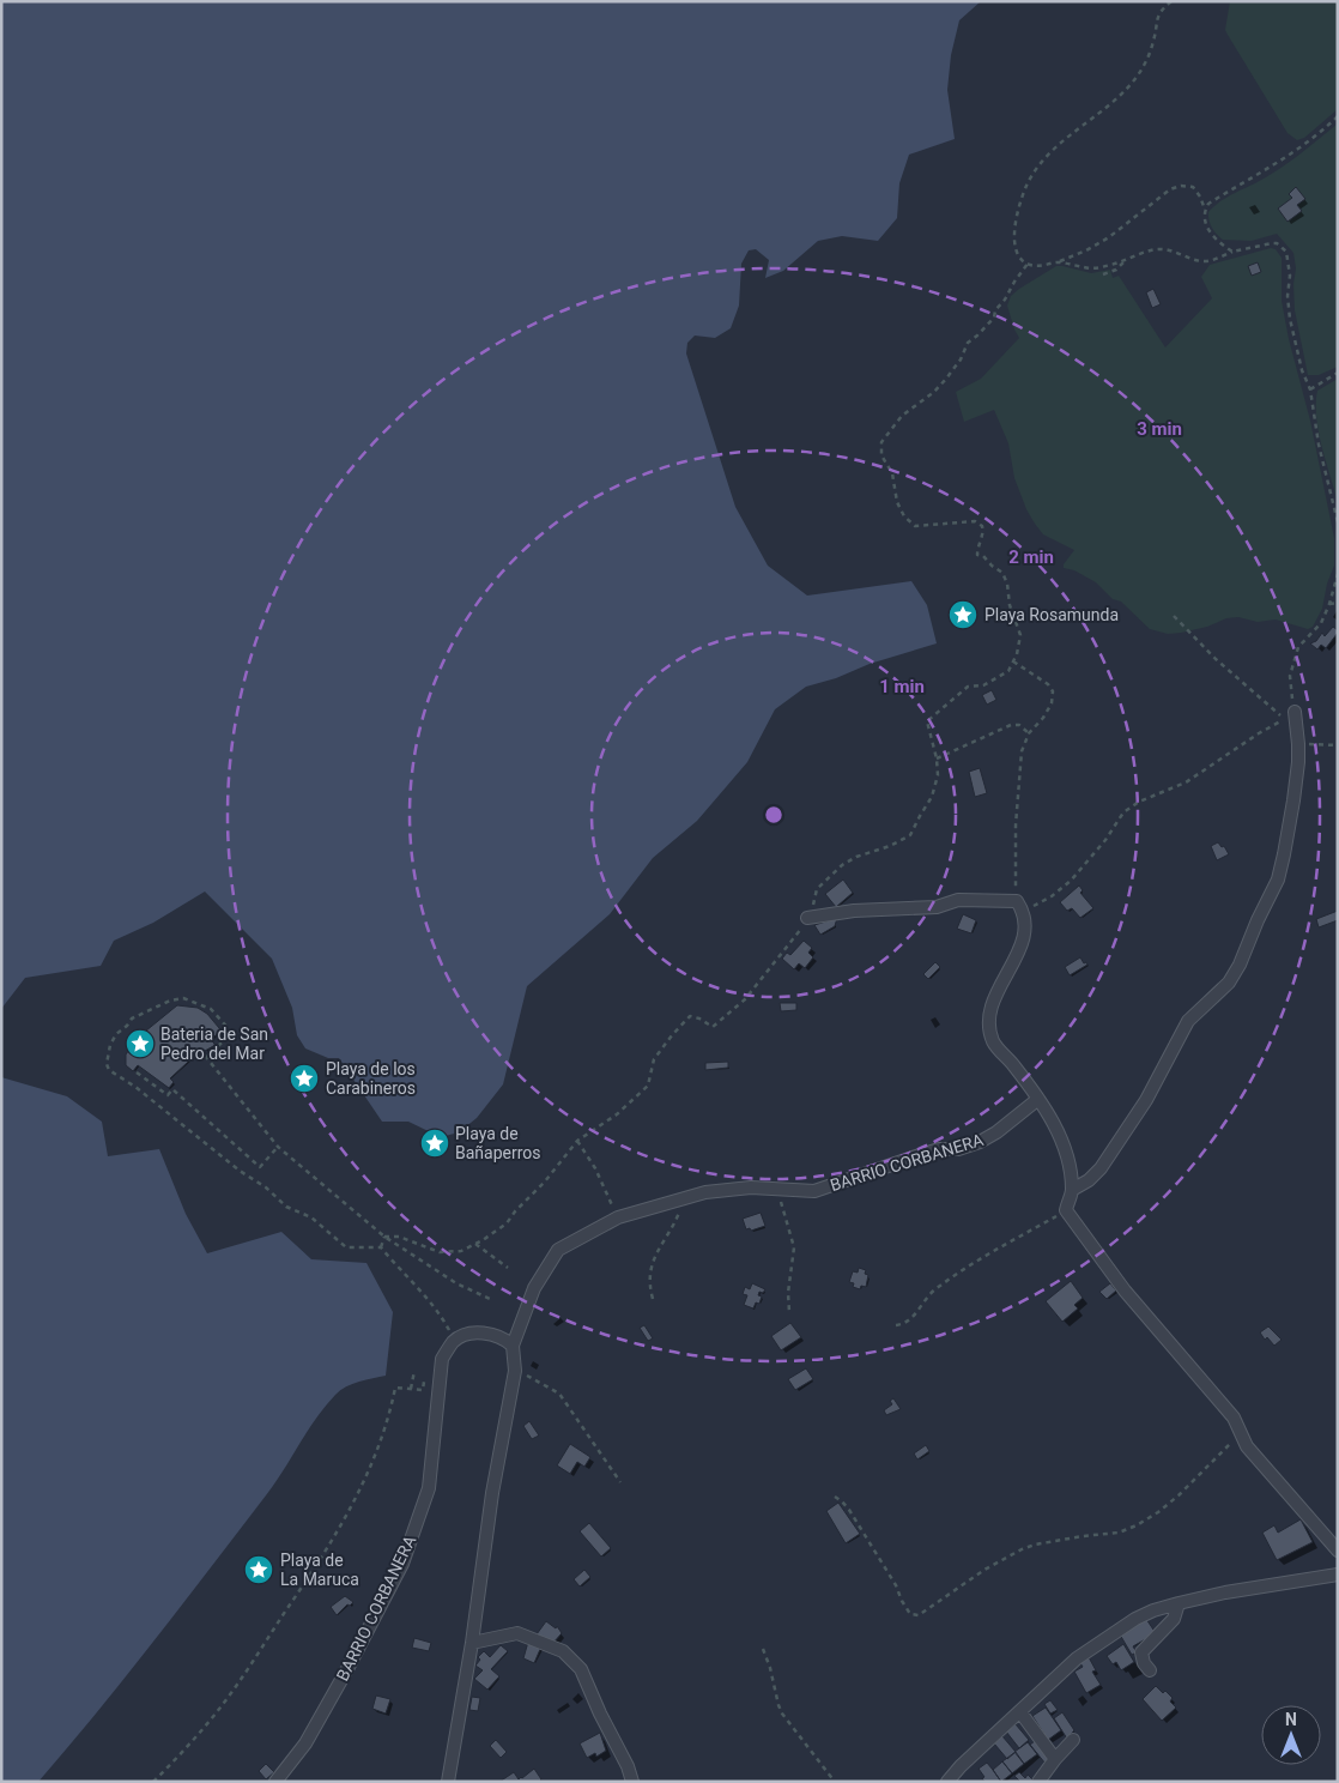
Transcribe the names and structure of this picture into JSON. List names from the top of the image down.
{
  "streets": {
    "street": ["BARRIO CORBANERA"]
  },
  "places": {
    "place": [
      "Playa Rosamunda",
      "Bateria de San Pedro del Mar",
      "Playa de los Carabineros",
      "Playa de Bañaperros",
      "Playa de La Maruca"
    ]
  },
  "north": "top",
  "rings": ["3 min", "2 min", "1 min"]
}
